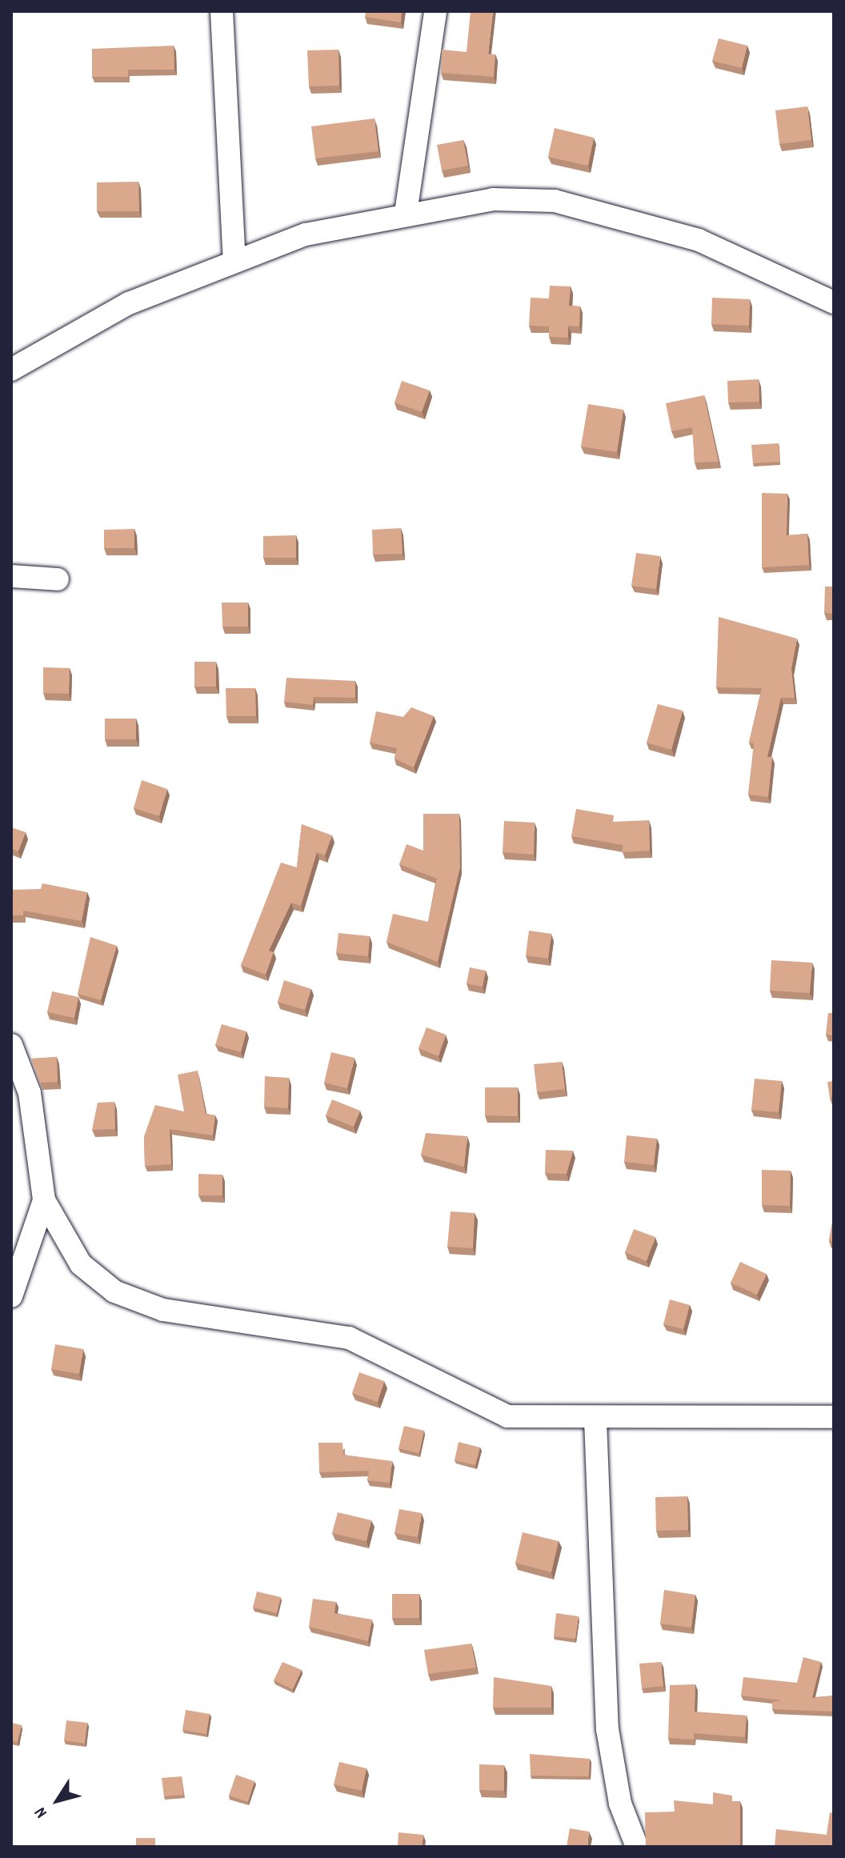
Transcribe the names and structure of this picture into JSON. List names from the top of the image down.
{
  "north": "bottom left"
}
